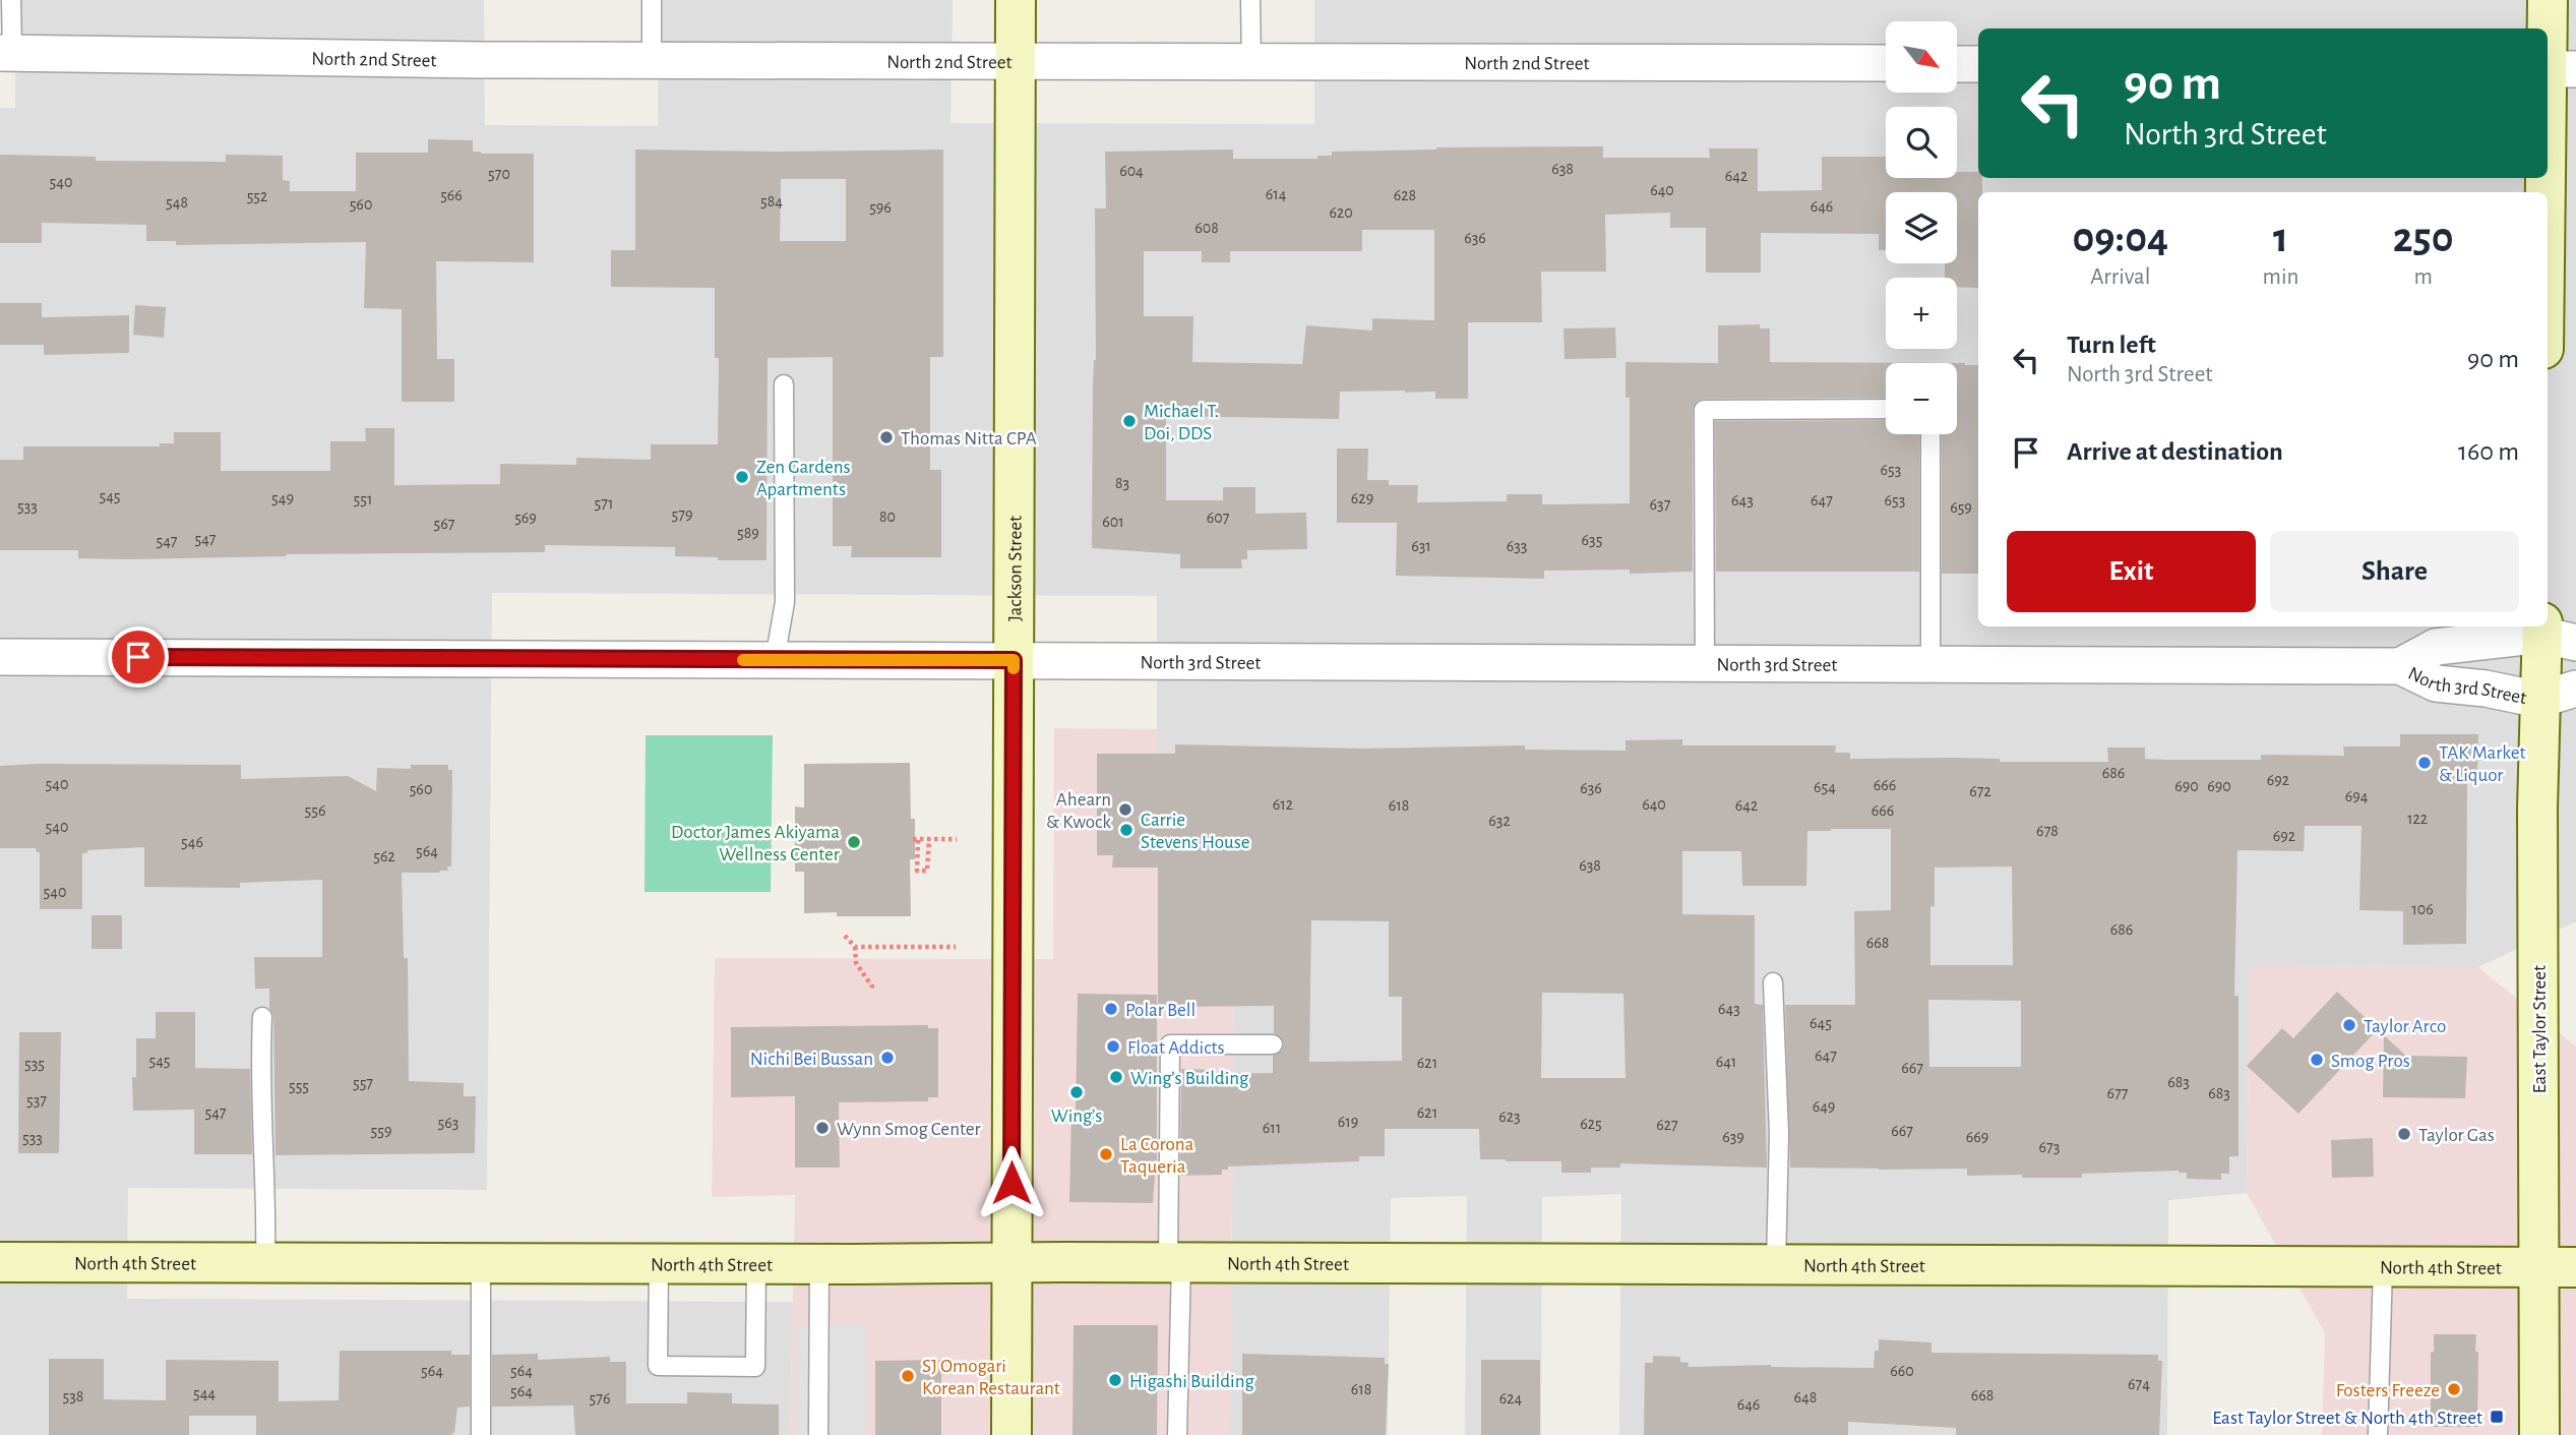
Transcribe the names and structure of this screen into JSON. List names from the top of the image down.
{
  "streets": {
    "main road": ["Jackson Street", "East Taylor Street", "North 4th Street"],
    "street": ["North 2nd Street", "North 3rd Street"]
  },
  "crossings": [
    ["North 2nd Street", "Jackson Street"],
    ["Jackson Street", "North 3rd Street"],
    ["Jackson Street", "North 4th Street"],
    ["North 3rd Street", "East Taylor Street"],
    ["East Taylor Street", "North 4th Street"]
  ],
  "places": {
    "other": [
      "Michael T. Doi, DDS",
      "Thomas Nitta CPA",
      "Zen Gardens Apartments",
      "TAK Market & Liquor",
      "Ahearn & Kwock",
      "Carrie Stevens House",
      "Doctor James Akiyama Wellness Center",
      "Polar Bell",
      "Taylor Arco",
      "Float Addicts",
      "Nichi Bei Bussan",
      "Smog Pros",
      "Wing’s Building",
      "Wing’s",
      "Wynn Smog Center",
      "Taylor Gas",
      "La Corona Taqueria",
      "SJ Omogari Korean Restaurant",
      "Higashi Building",
      "Fosters Freeze"
    ],
    "transit": ["East Taylor Street & North 4th Street"]
  },
  "house_numbers": [
    "638",
    "604",
    "570",
    "642",
    "540",
    "640",
    "614",
    "566",
    "628",
    "552",
    "584",
    "548",
    "560",
    "646",
    "596",
    "620",
    "608",
    "636",
    "653",
    "83",
    "545",
    "549",
    "629",
    "551",
    "643",
    "647",
    "653",
    "571",
    "637",
    "533",
    "659",
    "579",
    "80",
    "569",
    "607",
    "601",
    "567",
    "589",
    "547",
    "635",
    "547",
    "631",
    "633",
    "686",
    "692",
    "540",
    "666",
    "690",
    "690",
    "654",
    "636",
    "560",
    "672",
    "694",
    "612",
    "640",
    "618",
    "642",
    "556",
    "666",
    "122",
    "632",
    "540",
    "678",
    "692",
    "546",
    "564",
    "562",
    "638",
    "540",
    "106",
    "686",
    "668",
    "643",
    "645",
    "647",
    "545",
    "641",
    "621",
    "535",
    "667",
    "683",
    "557",
    "555",
    "677",
    "683",
    "537",
    "649",
    "547",
    "621",
    "623",
    "619",
    "563",
    "625",
    "627",
    "611",
    "559",
    "667",
    "639",
    "669",
    "533",
    "673",
    "564",
    "564",
    "660",
    "674",
    "618",
    "564",
    "544",
    "668",
    "538",
    "648",
    "576",
    "624",
    "646"
  ],
  "north": "bottom right",
  "page": {
    "map_buttons": ["+", "−"],
    "turn": ["90 m", "North 3rd Street"],
    "eta": [
      "09:04",
      "Arrival",
      "1",
      "min",
      "250",
      "m"
    ],
    "list": [
      {
        "name": "Turn left",
        "note": "North 3rd Street",
        "value": "90 m"
      },
      {
        "name": "Arrive at destination",
        "value": "160 m"
      }
    ],
    "buttons": ["Exit", "Share"]
  }
}
